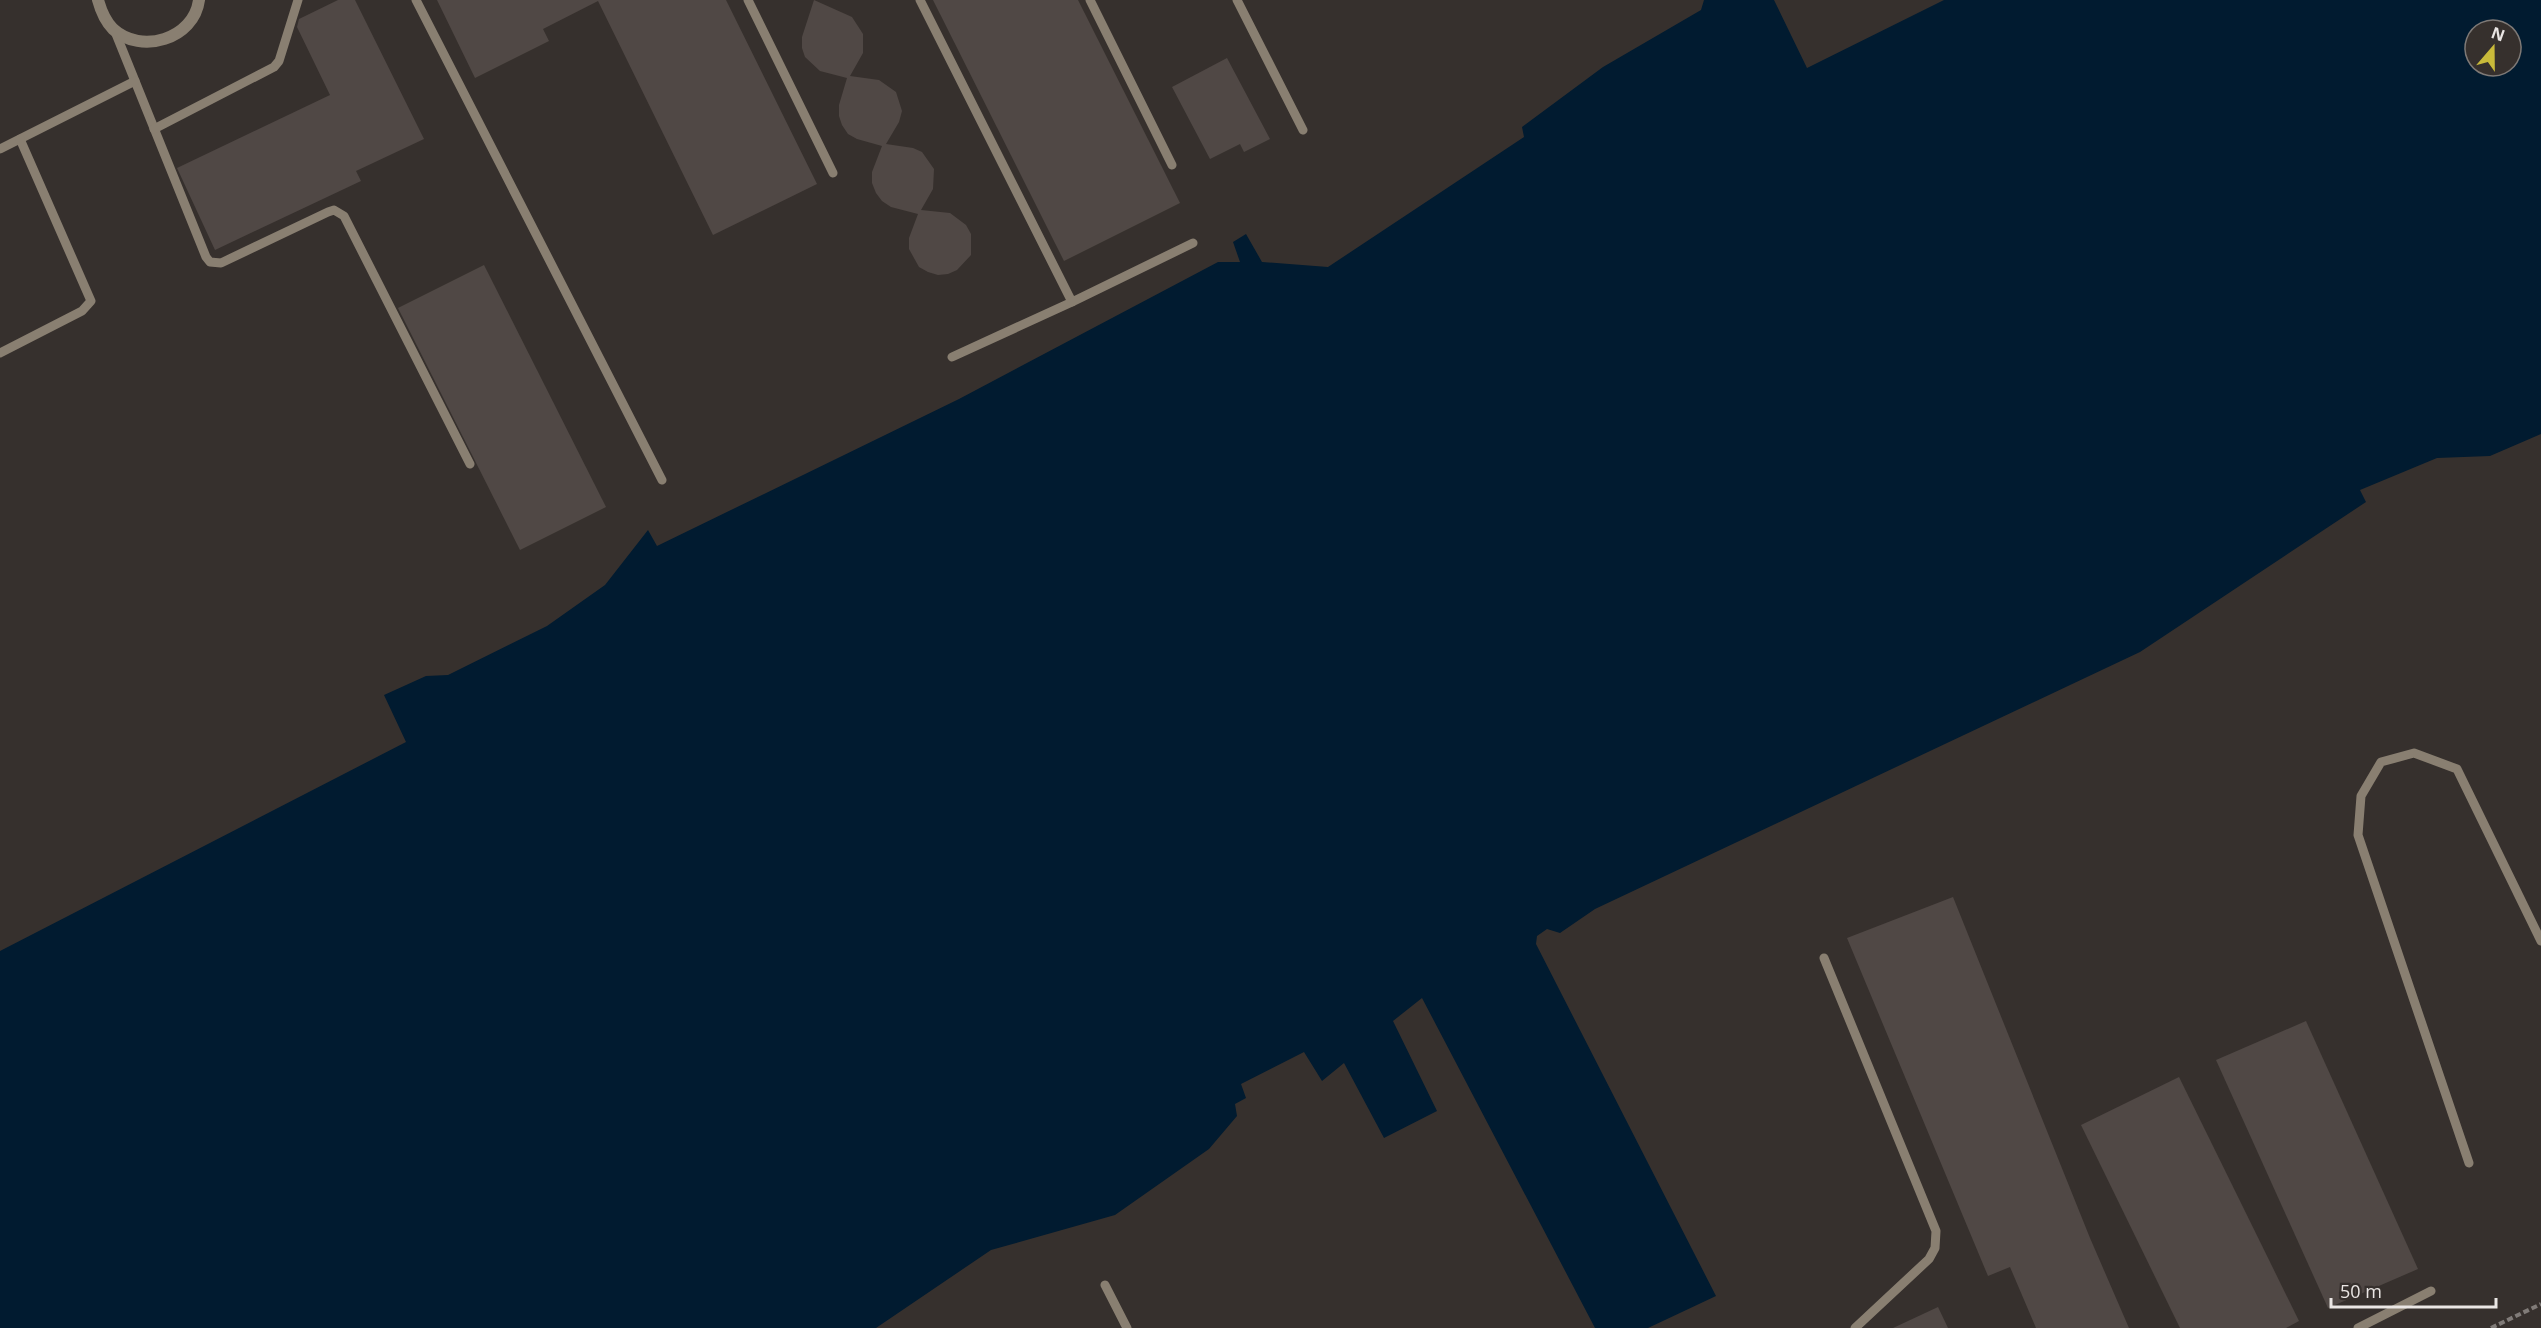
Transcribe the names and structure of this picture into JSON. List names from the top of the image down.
{
  "scale_bar": "50 m",
  "north": "top"
}
